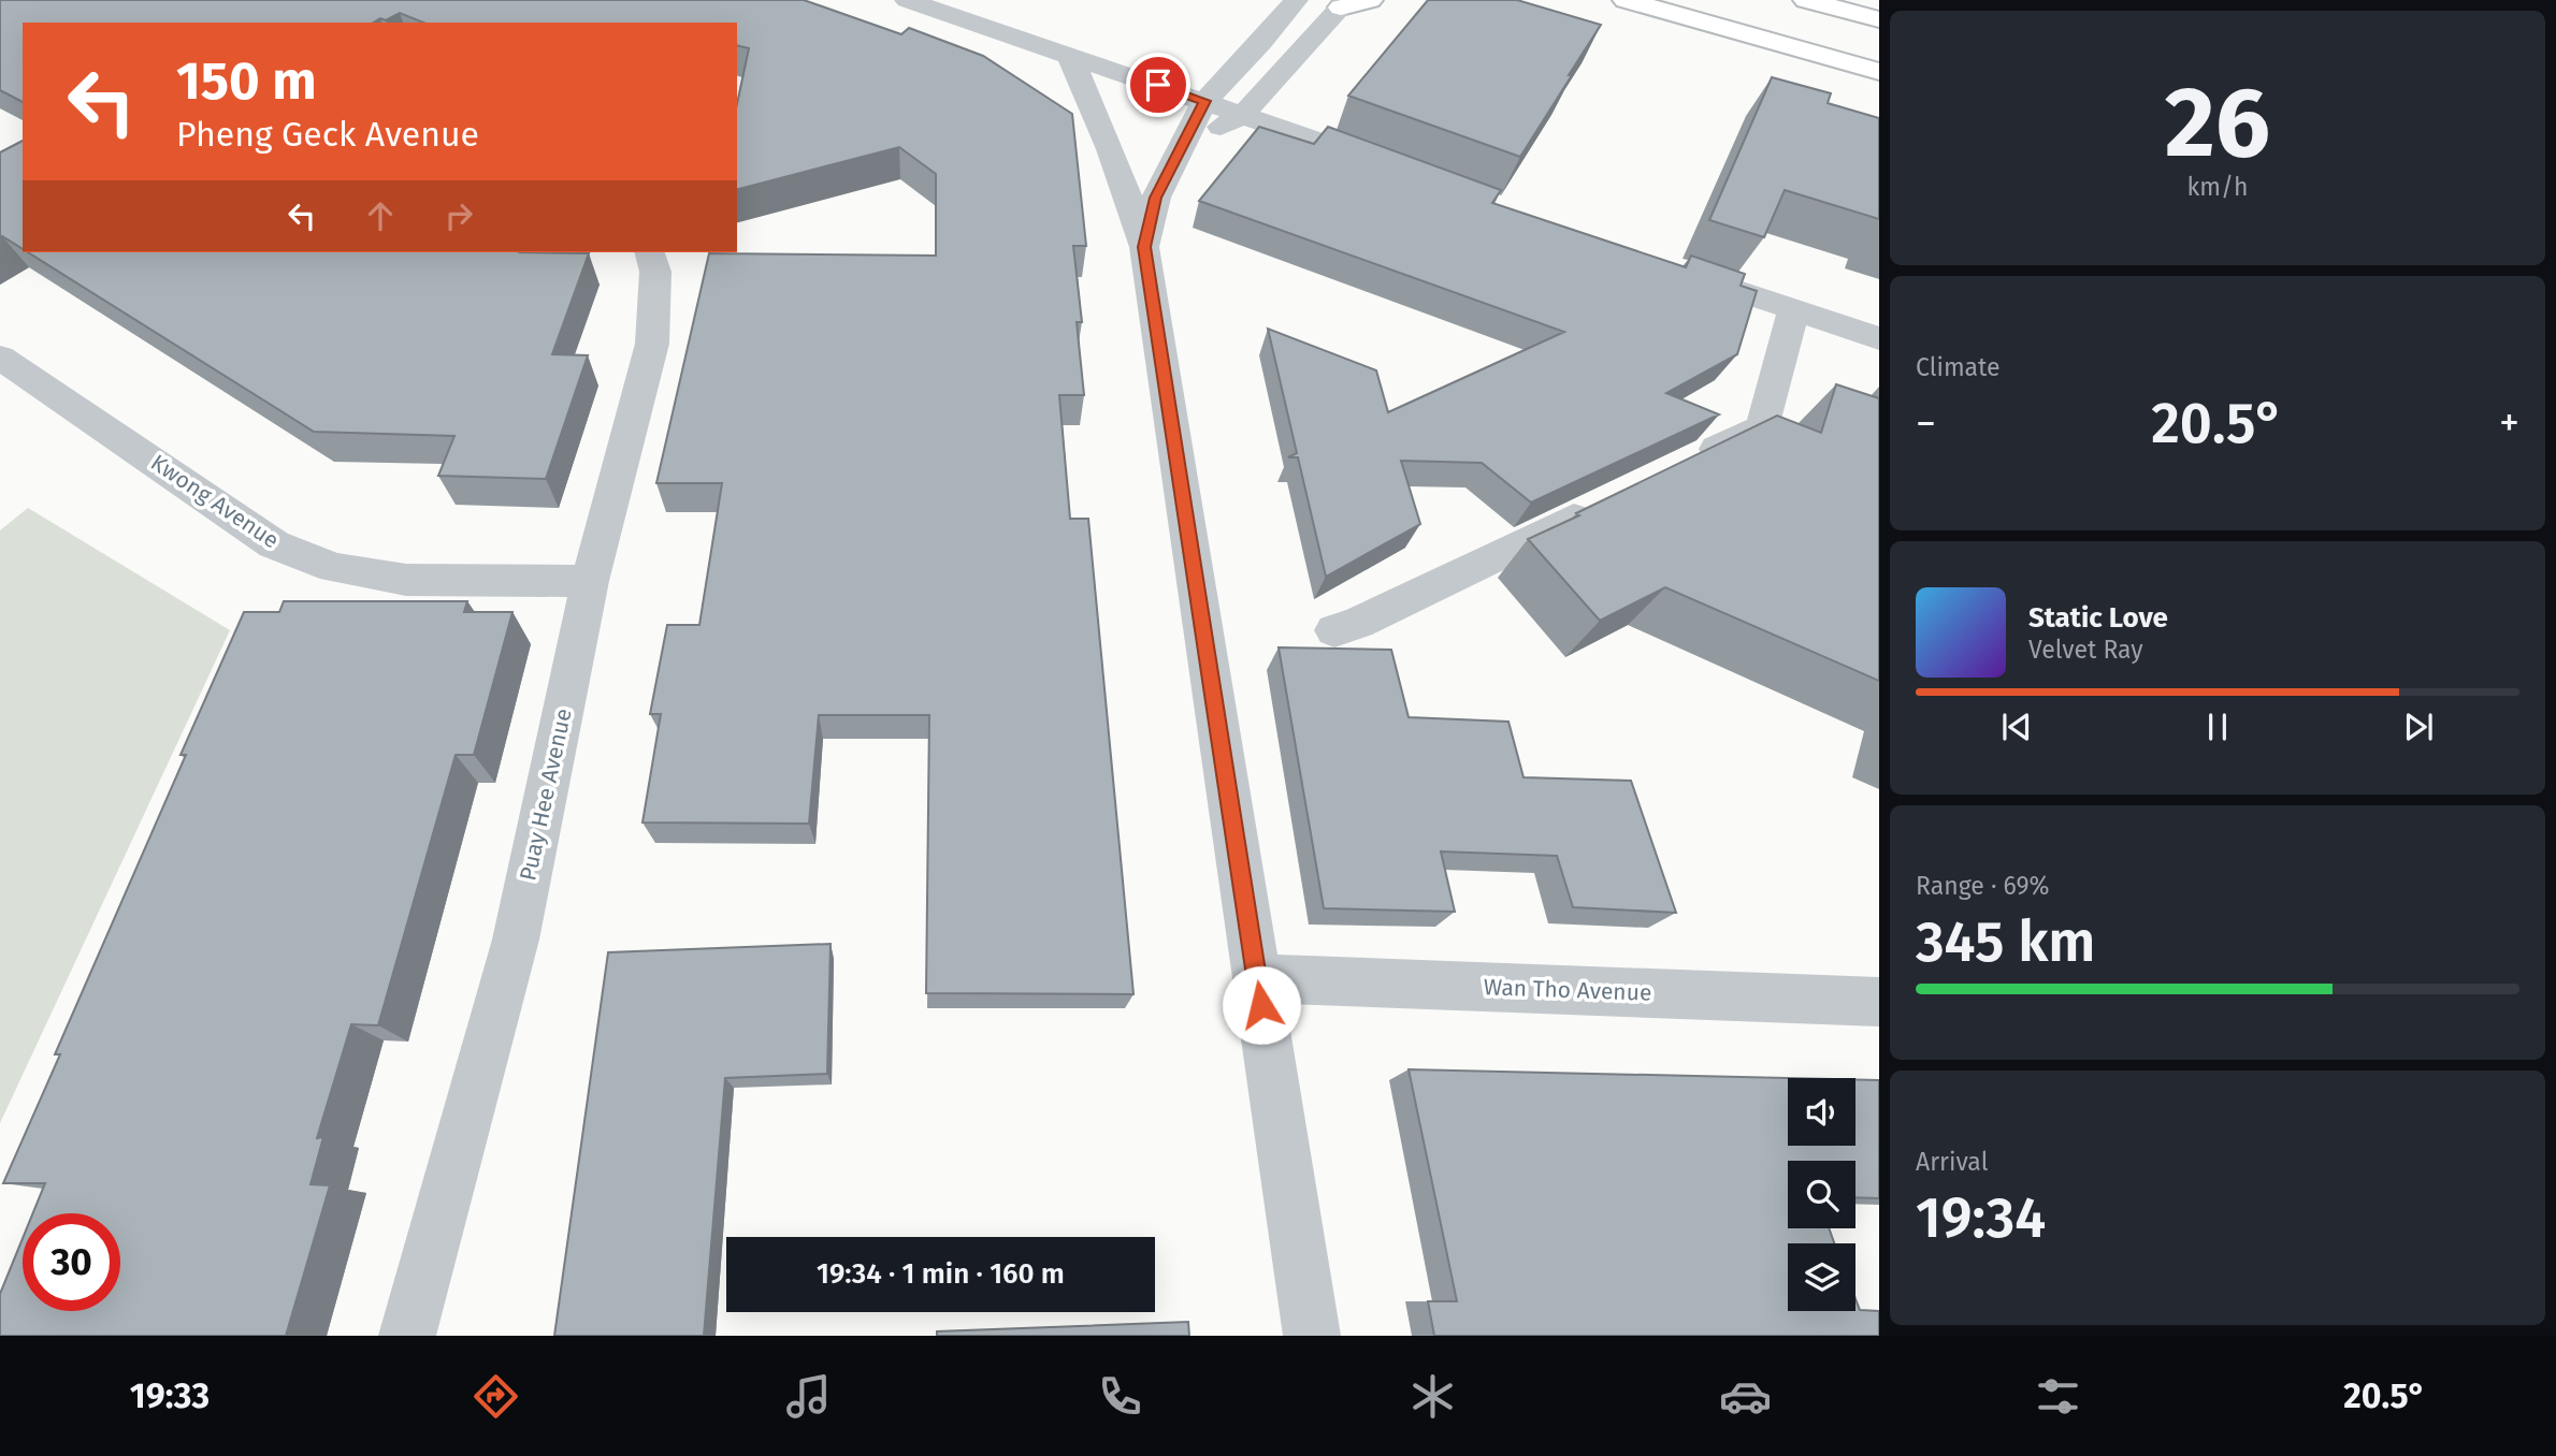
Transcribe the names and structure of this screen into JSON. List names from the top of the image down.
{
  "streets": {
    "street": ["Kwong Avenue", "Puay Hee Avenue", "Wan Tho Avenue"]
  },
  "crossings": [
    ["Kwong Avenue", "Puay Hee Avenue"]
  ],
  "page": {
    "tile": [
      ["26", "km/h"],
      "Climate",
      ["Range · 69%", "345 km"],
      ["Arrival", "19:34"]
    ],
    "turn": ["150 m", "Pheng Geck Avenue"],
    "heat": ["−", "20.5°", "+"],
    "song": ["Static Love", "Velvet Ray"],
    "limit": "30",
    "trip": "19:34 · 1 min · 160 m",
    "tabs": ["19:33", "20.5°"]
  }
}
